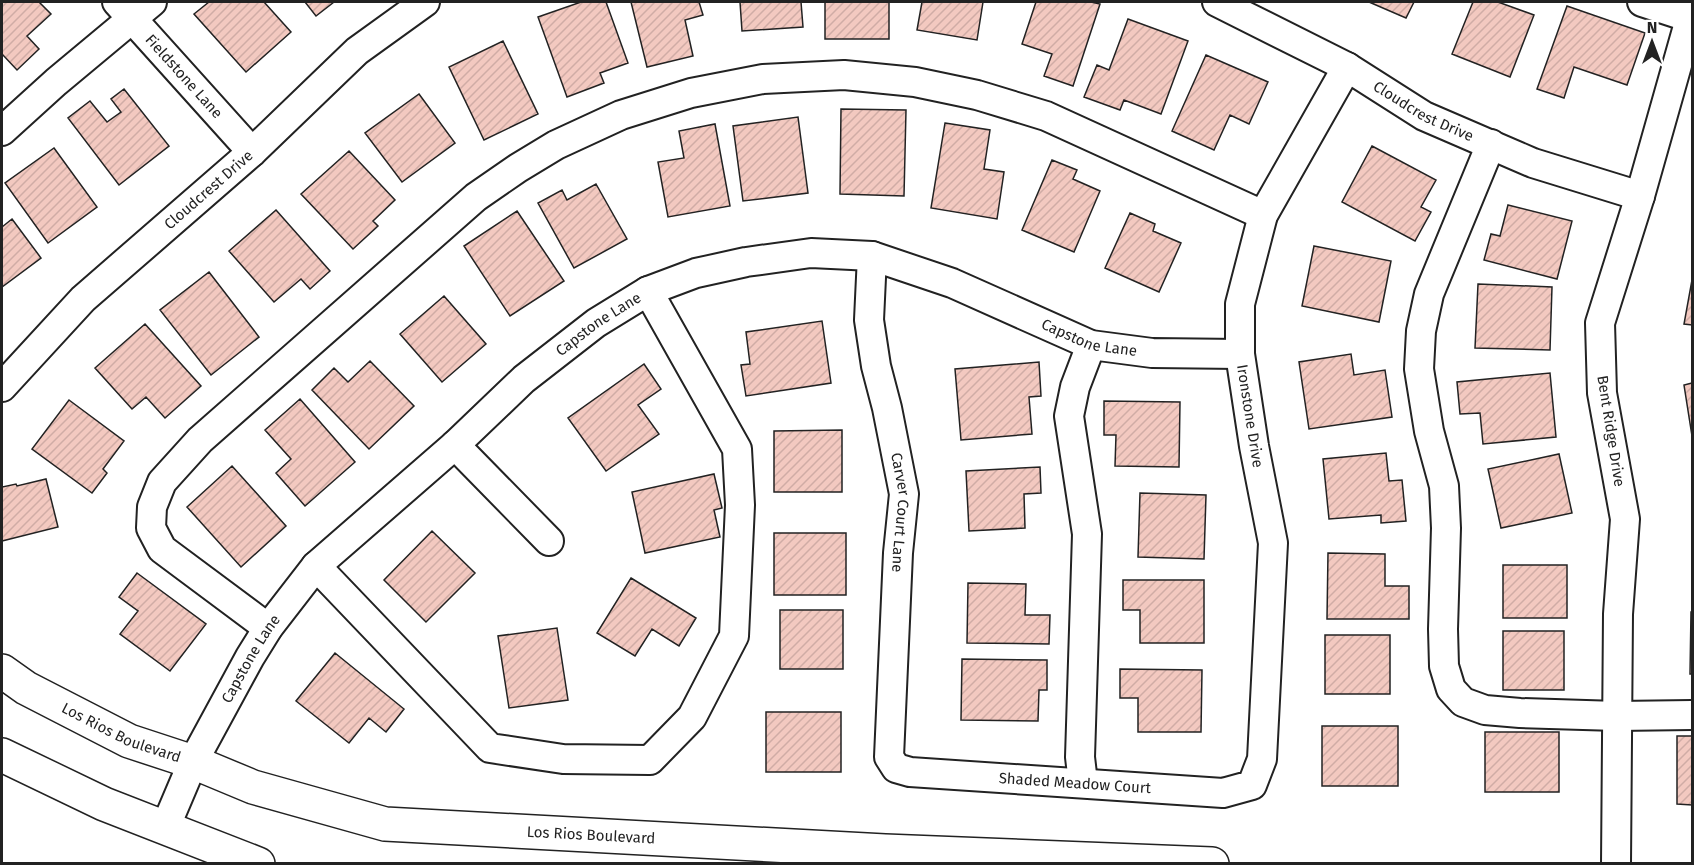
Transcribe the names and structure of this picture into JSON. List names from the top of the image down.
{
  "streets": {
    "main road": ["Los Rios Boulevard"],
    "street": [
      "Fieldstone Lane",
      "Cloudcrest Drive",
      "Capstone Lane",
      "Ironstone Drive",
      "Bent Ridge Drive",
      "Carver Court Lane",
      "Shaded Meadow Court"
    ]
  },
  "crossings": [
    ["Fieldstone Lane", "Cloudcrest Drive"],
    ["Cloudcrest Drive", "Ironstone Drive"],
    ["Cloudcrest Drive", "Bent Ridge Drive"],
    ["Capstone Lane", "Ironstone Drive"],
    ["Capstone Lane", "Carver Court Lane"],
    ["Capstone Lane", "Los Rios Boulevard"],
    ["Ironstone Drive", "Shaded Meadow Court"],
    ["Carver Court Lane", "Shaded Meadow Court"]
  ],
  "north": "top"
}
